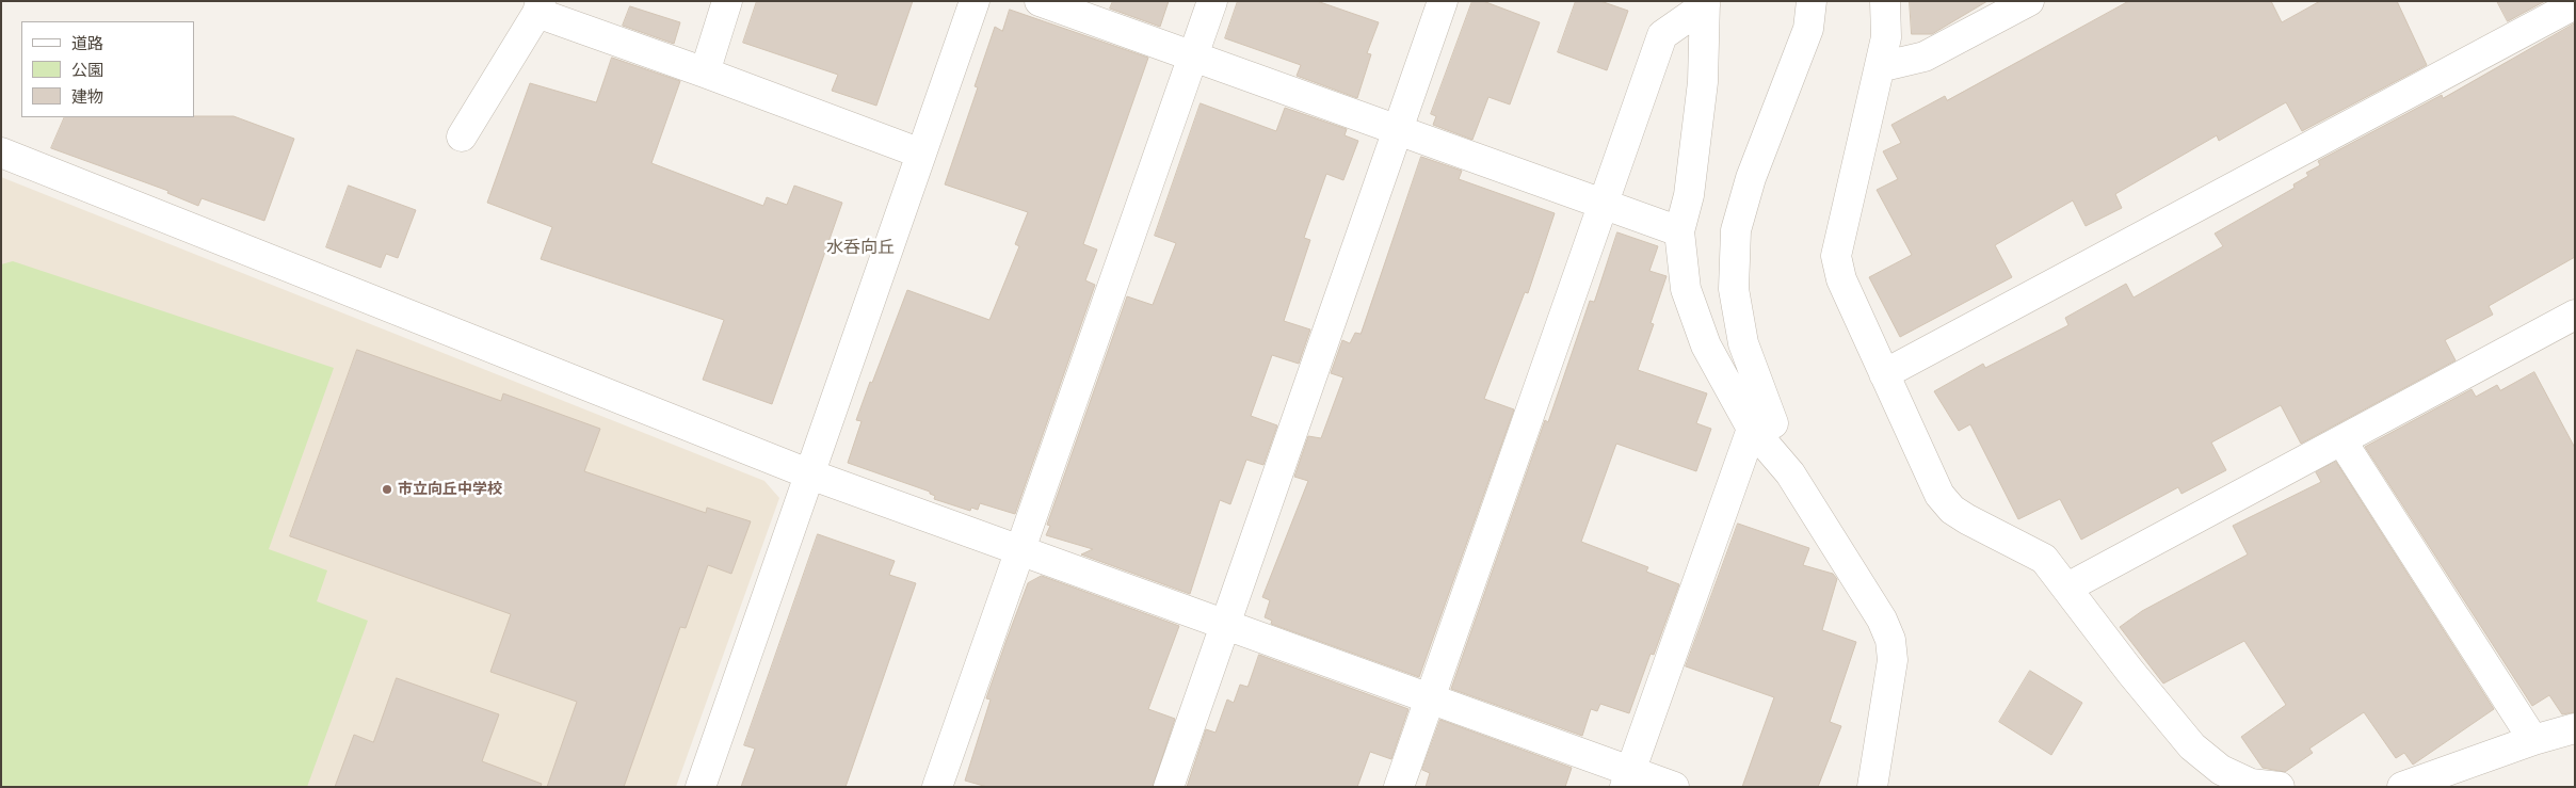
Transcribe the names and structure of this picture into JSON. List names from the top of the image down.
{
  "districts": ["水呑向丘"],
  "places": ["市立向丘中学校"],
  "legend": ["道路", "公園", "建物"]
}
